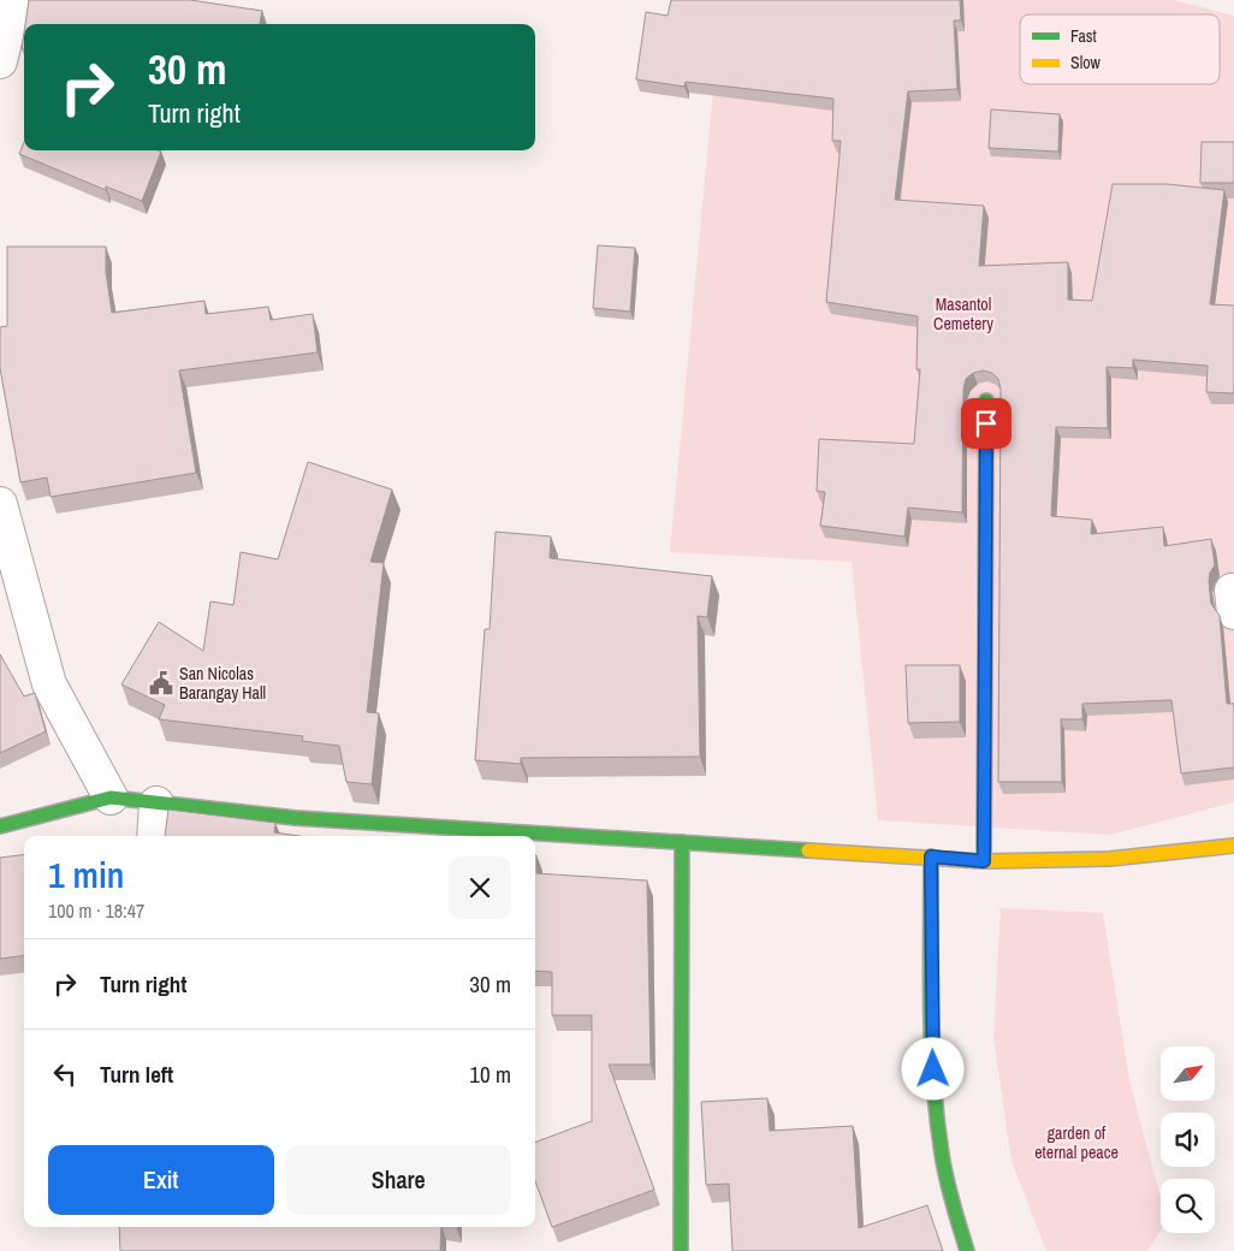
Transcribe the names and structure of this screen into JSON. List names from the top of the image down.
{
  "parks": ["Masantol Cemetery", "garden of eternal peace"],
  "places": {
    "public building": ["San Nicolas Barangay Hall"]
  },
  "legend": ["Fast", "Slow"],
  "north": "top right",
  "page": {
    "turn": ["30 m", "Turn right"],
    "heading": ["1 min", "100 m · 18:47"],
    "list": [
      {
        "name": "Turn right",
        "value": "30 m"
      },
      {
        "name": "Turn left",
        "value": "10 m"
      }
    ],
    "buttons": ["Exit", "Share"]
  }
}
